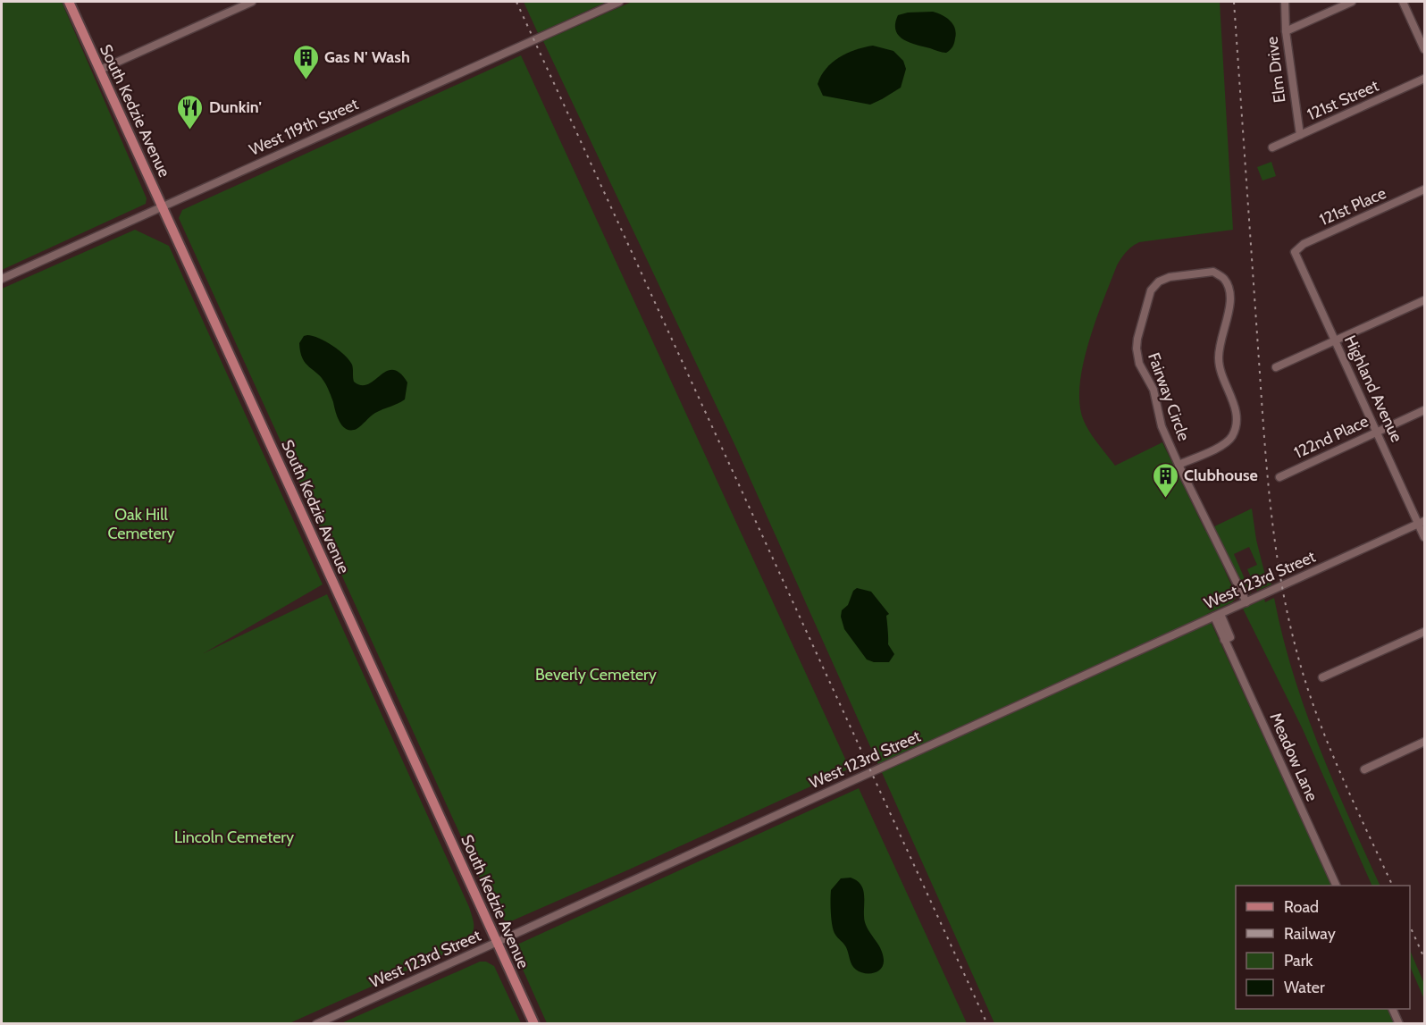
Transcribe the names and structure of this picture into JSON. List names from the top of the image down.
{
  "streets": {
    "main road": ["South Kedzie Avenue"],
    "street": [
      "Elm Drive",
      "121st Street",
      "West 119th Street",
      "121st Place",
      "Highland Avenue",
      "Fairway Circle",
      "122nd Place",
      "West 123rd Street",
      "Meadow Lane"
    ]
  },
  "crossings": [
    ["Elm Drive", "121st Street"],
    ["South Kedzie Avenue", "West 119th Street"],
    ["South Kedzie Avenue", "West 123rd Street"],
    ["121st Place", "Highland Avenue"],
    ["Highland Avenue", "122nd Place"],
    ["Highland Avenue", "West 123rd Street"],
    ["Fairway Circle", "West 123rd Street"],
    ["West 123rd Street", "Meadow Lane"]
  ],
  "parks": ["Oak Hill Cemetery", "Beverly Cemetery", "Lincoln Cemetery"],
  "places": {
    "building": ["Gas N' Wash", "Clubhouse"],
    "restaurant": ["Dunkin'"]
  },
  "legend": [
    "Road",
    "Railway",
    "Park",
    "Water"
  ]
}
